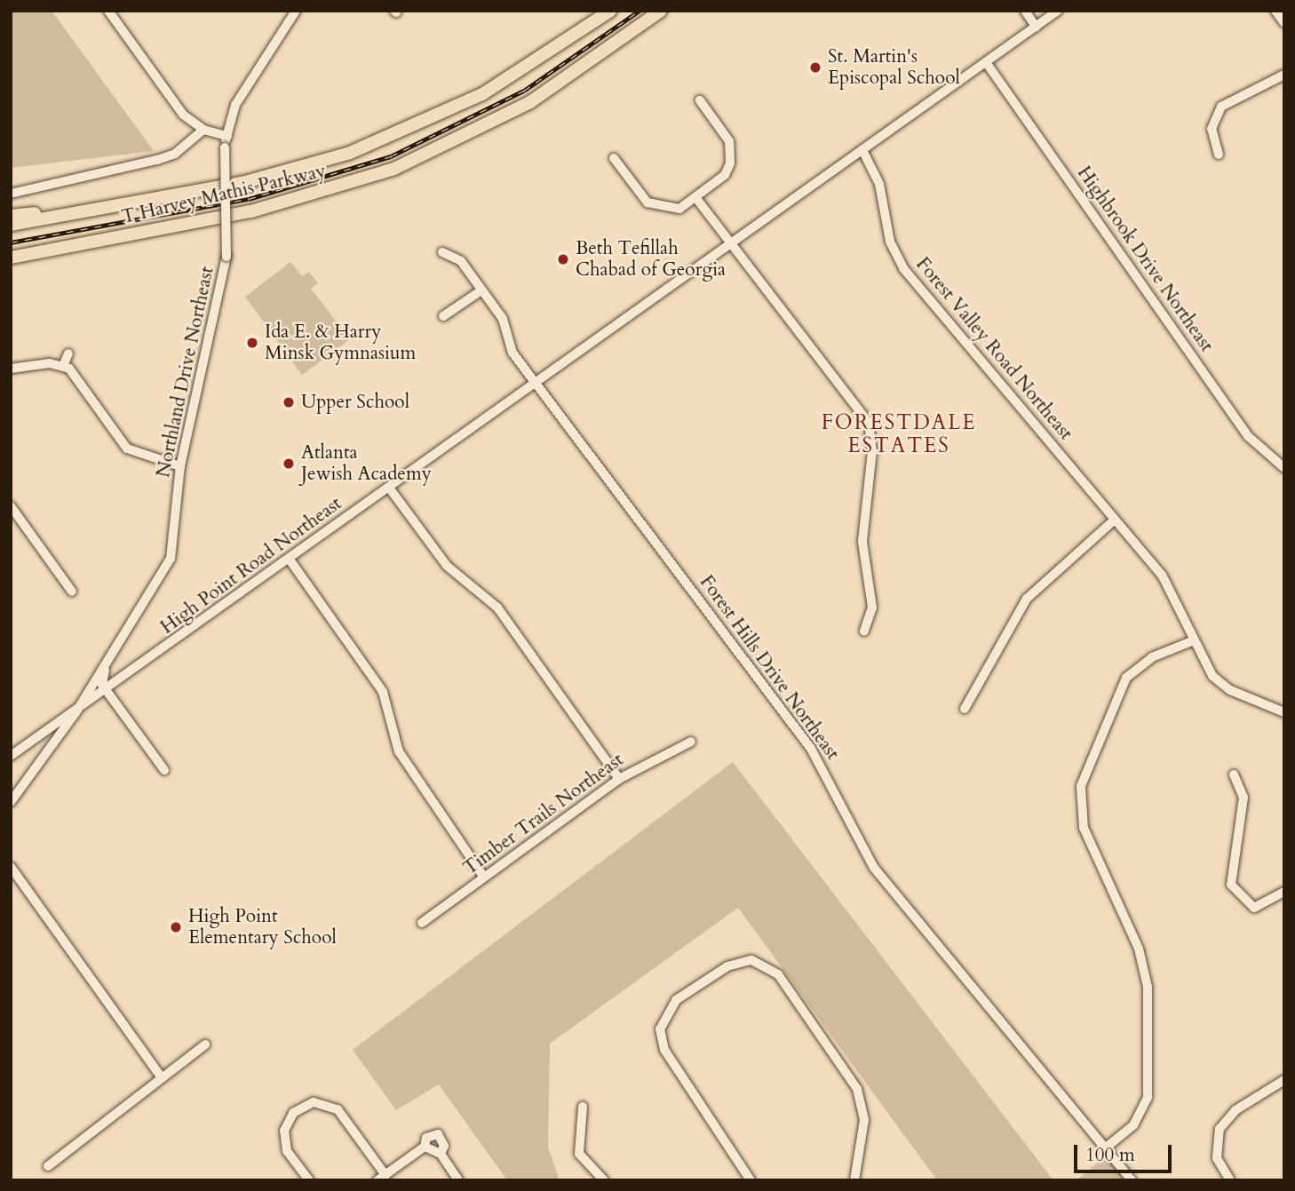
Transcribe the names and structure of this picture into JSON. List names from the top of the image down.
{
  "streets": {
    "highway": ["T Harvey Mathis Parkway"],
    "street": [
      "Highbrook Drive Northeast",
      "Forest Valley Road Northeast",
      "Northland Drive Northeast",
      "High Point Road Northeast",
      "Forest Hills Drive Northeast",
      "Timber Trails Northeast"
    ]
  },
  "crossings": [
    ["Highbrook Drive Northeast", "High Point Road Northeast"],
    ["Forest Valley Road Northeast", "High Point Road Northeast"],
    ["Northland Drive Northeast", "High Point Road Northeast"],
    ["High Point Road Northeast", "Forest Hills Drive Northeast"]
  ],
  "districts": ["FORESTDALE ESTATES"],
  "places": [
    "St. Martin's Episcopal School",
    "Beth Tefillah Chabad of Georgia",
    "Ida E. & Harry Minsk Gymnasium",
    "Upper School",
    "Atlanta Jewish Academy",
    "High Point Elementary School"
  ],
  "scale_bar": "100 m"
}
